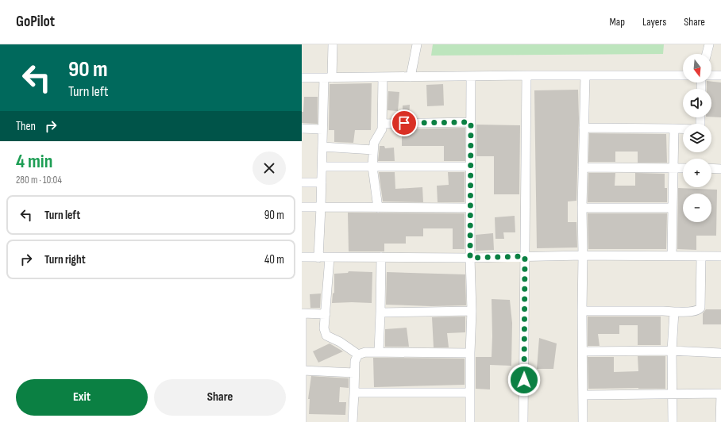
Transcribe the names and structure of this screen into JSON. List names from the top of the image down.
{
  "north": "bottom",
  "page": {
    "header": "GoPilot",
    "nav": ["Map", "Layers", "Share"],
    "turn": ["90 m", "Turn left"],
    "map_buttons": ["+", "−"],
    "then": "Then",
    "heading": ["4 min", "280 m · 10:04"],
    "list": [
      {
        "name": "Turn left",
        "value": "90 m"
      },
      {
        "name": "Turn right",
        "value": "40 m"
      }
    ],
    "buttons": ["Exit", "Share"]
  }
}
